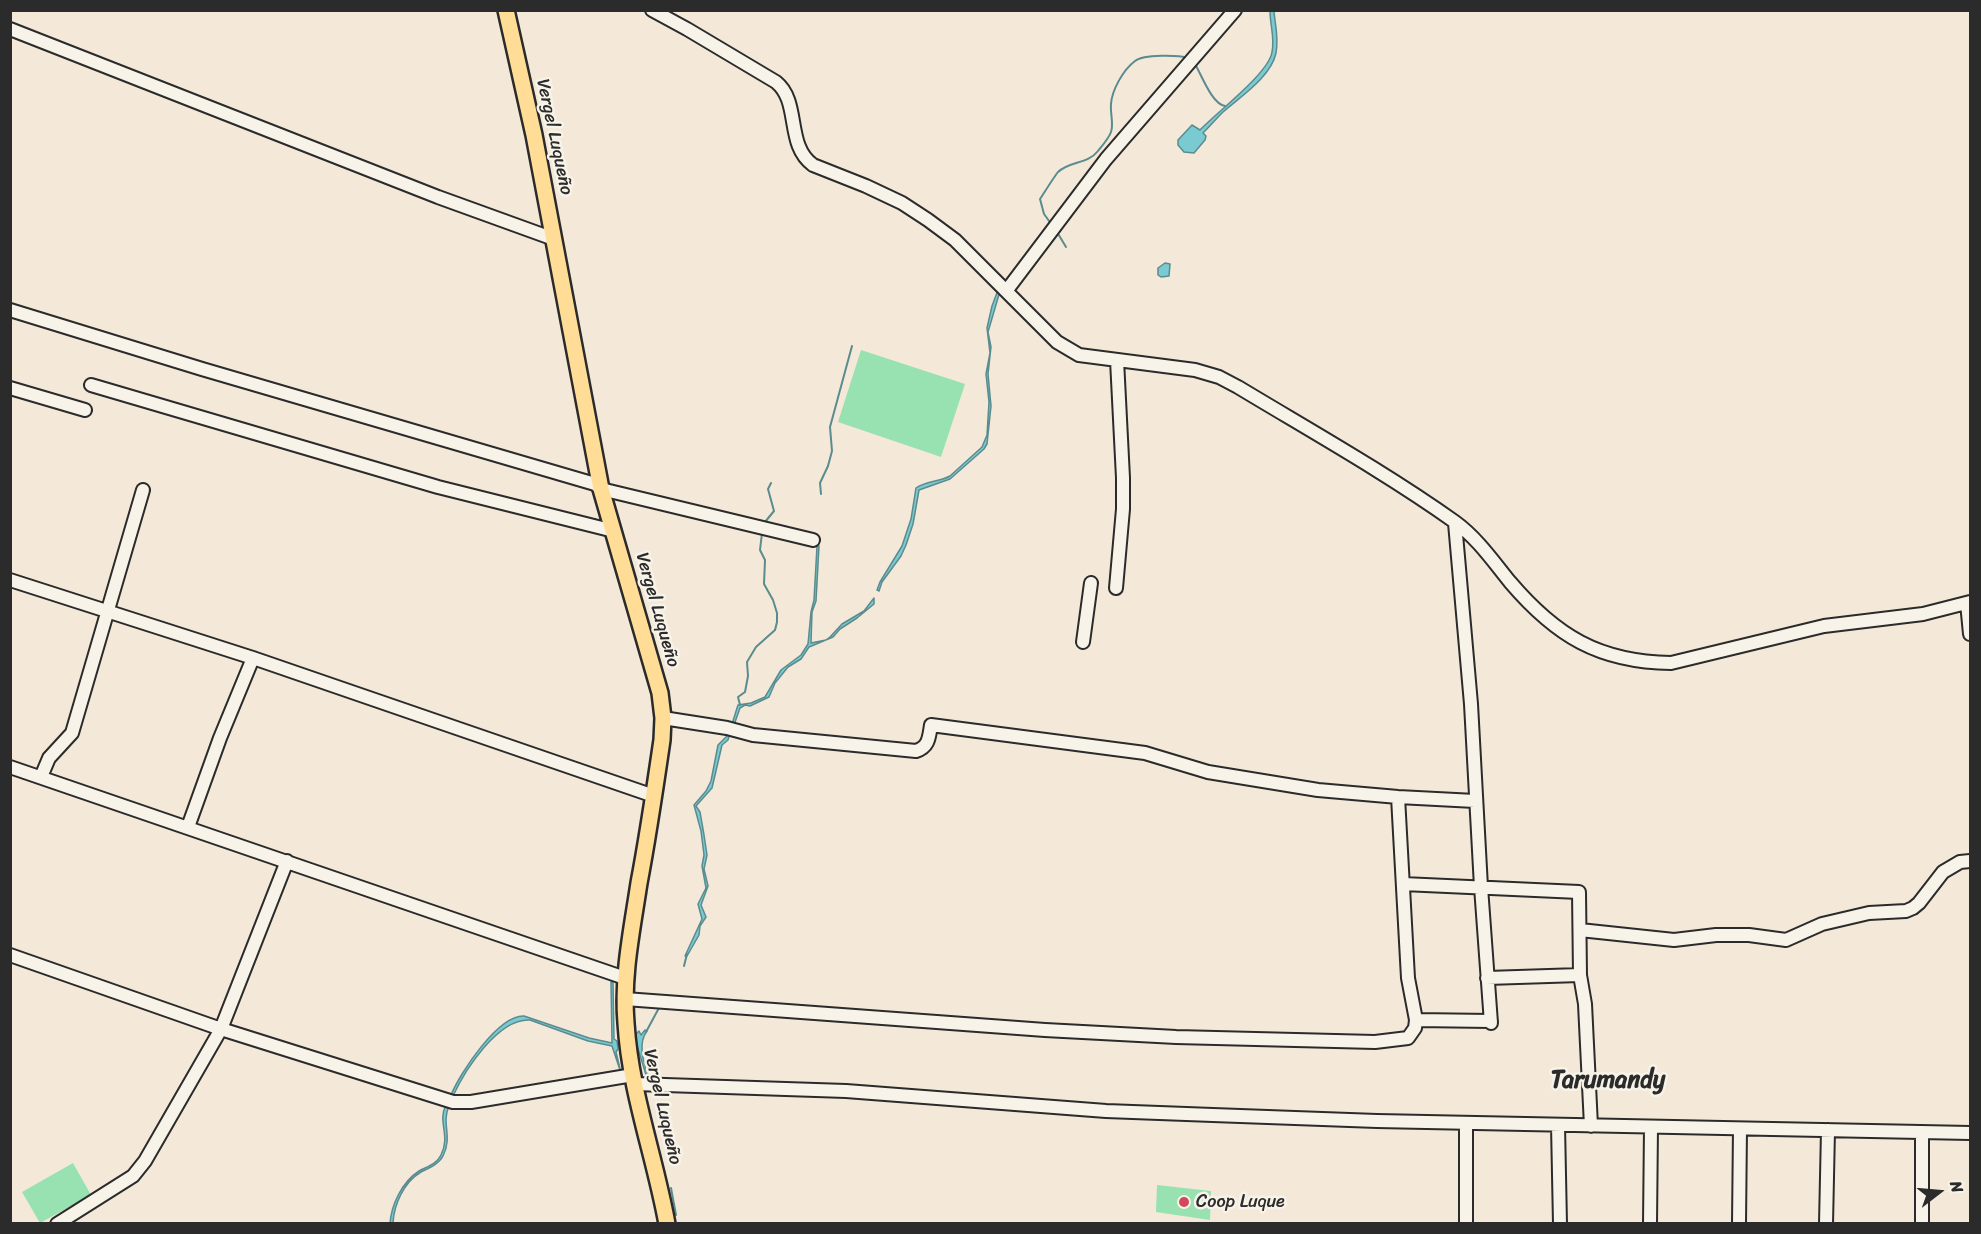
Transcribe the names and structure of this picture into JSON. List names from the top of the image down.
{
  "streets": {
    "main road": ["Vergel Luqueño"]
  },
  "districts": ["Tarumandy"],
  "places": ["Coop Luque"],
  "north": "right"
}
